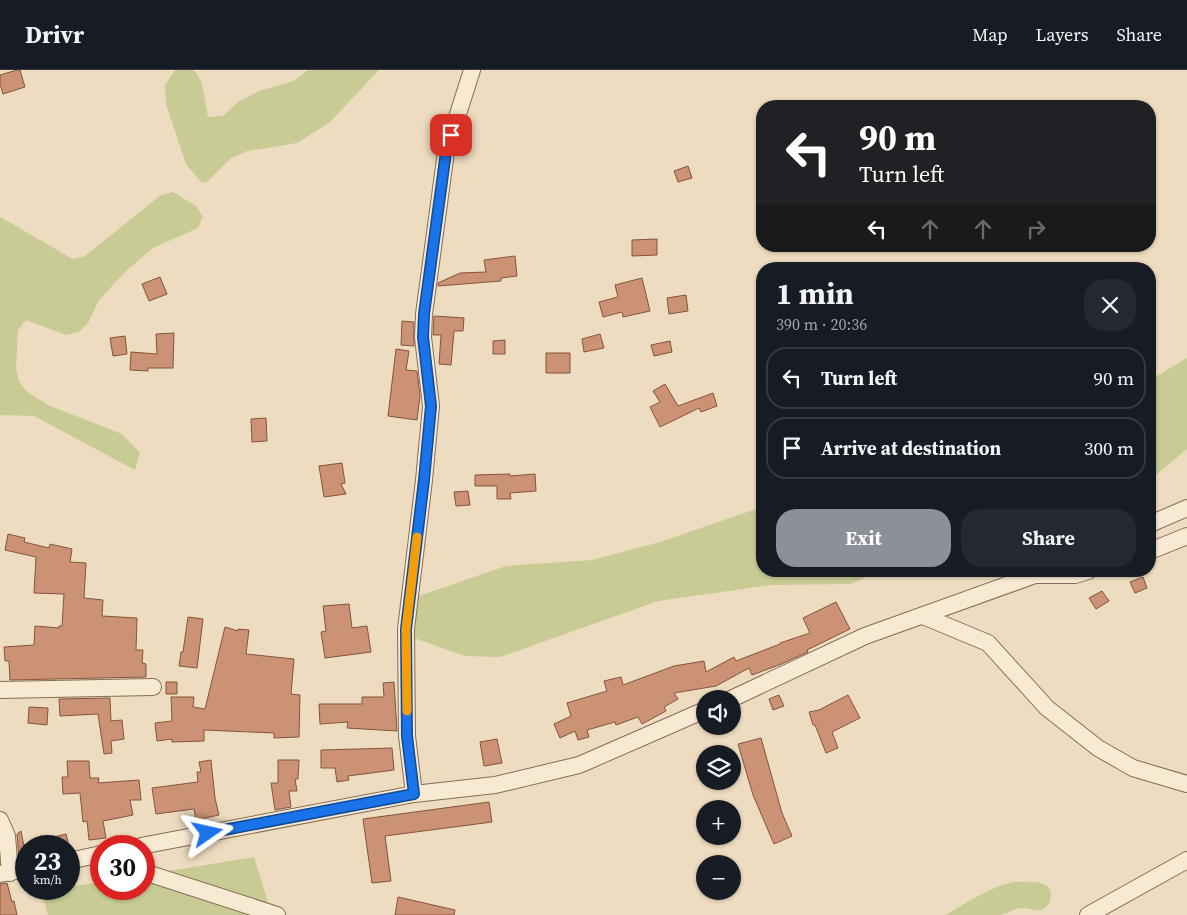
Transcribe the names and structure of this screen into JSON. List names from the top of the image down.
{
  "page": {
    "header": "Drivr",
    "nav": ["Map", "Layers", "Share"],
    "turn": ["90 m", "Turn left"],
    "heading": ["1 min", "390 m · 20:36"],
    "list": [
      {
        "name": "Turn left",
        "value": "90 m"
      },
      {
        "name": "Arrive at destination",
        "value": "300 m"
      }
    ],
    "buttons": ["Exit", "Share"],
    "map_buttons": ["+", "−"],
    "speed": "23 km/h",
    "limit": "30"
  }
}
